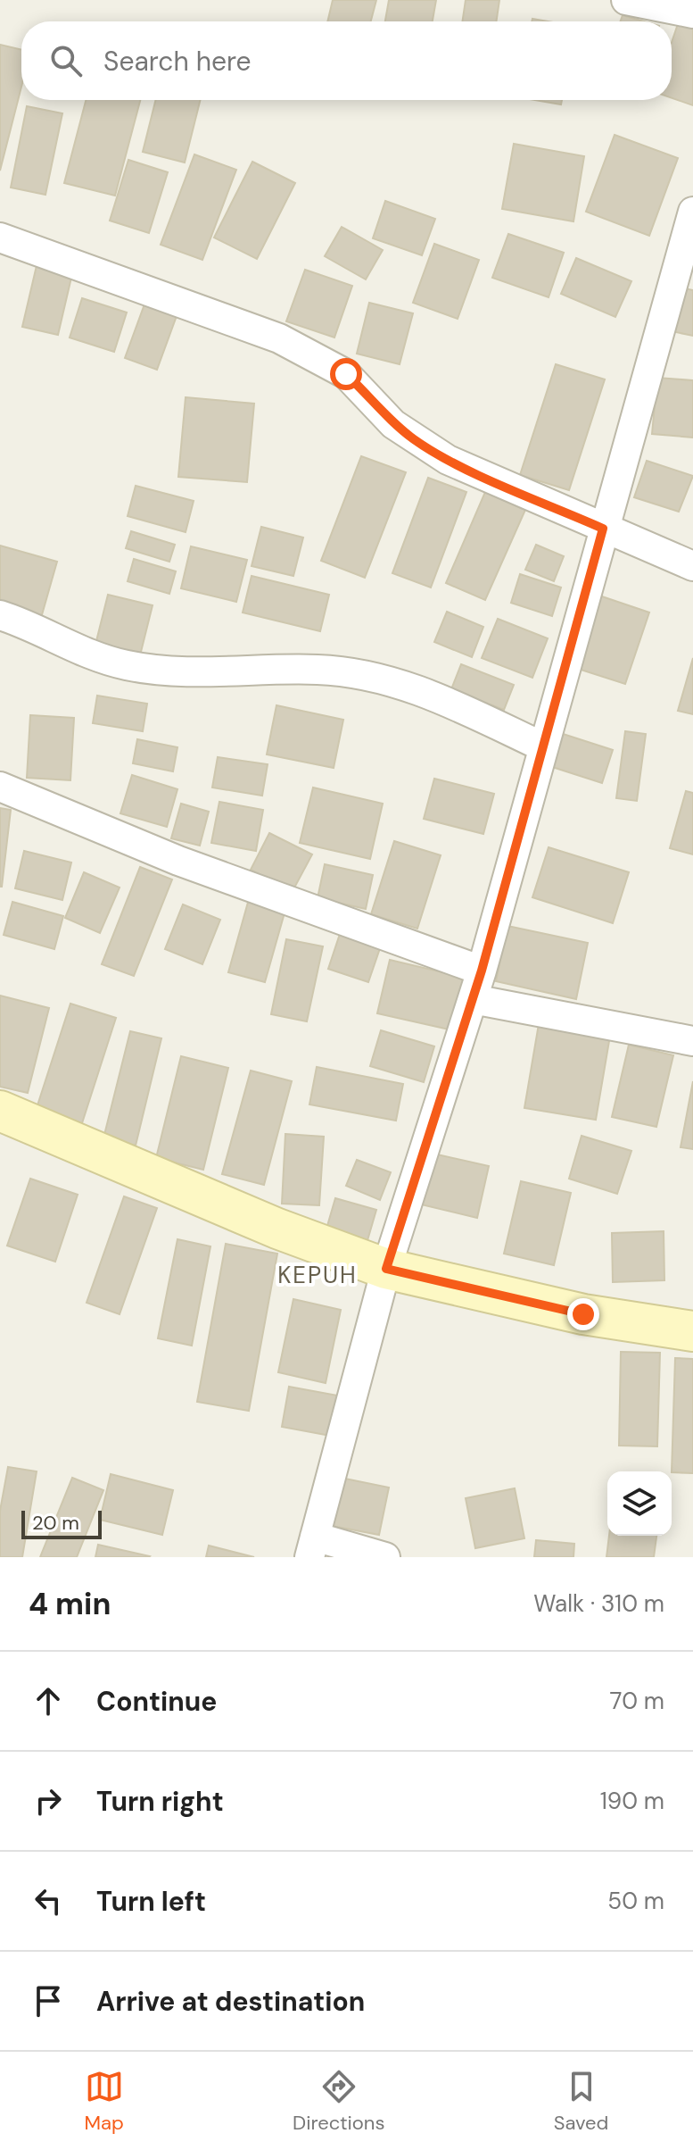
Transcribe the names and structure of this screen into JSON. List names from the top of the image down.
{
  "districts": ["KEPUH"],
  "scale_bar": "20 m",
  "page": {
    "search": "Search here",
    "scale": "20 m",
    "heading": ["4 min", "Walk · 310 m"],
    "list": [
      ["Continue", "70 m"],
      ["Turn right", "190 m"],
      ["Turn left", "50 m"],
      "Arrive at destination"
    ],
    "nav": ["Map", "Directions", "Saved"]
  }
}
